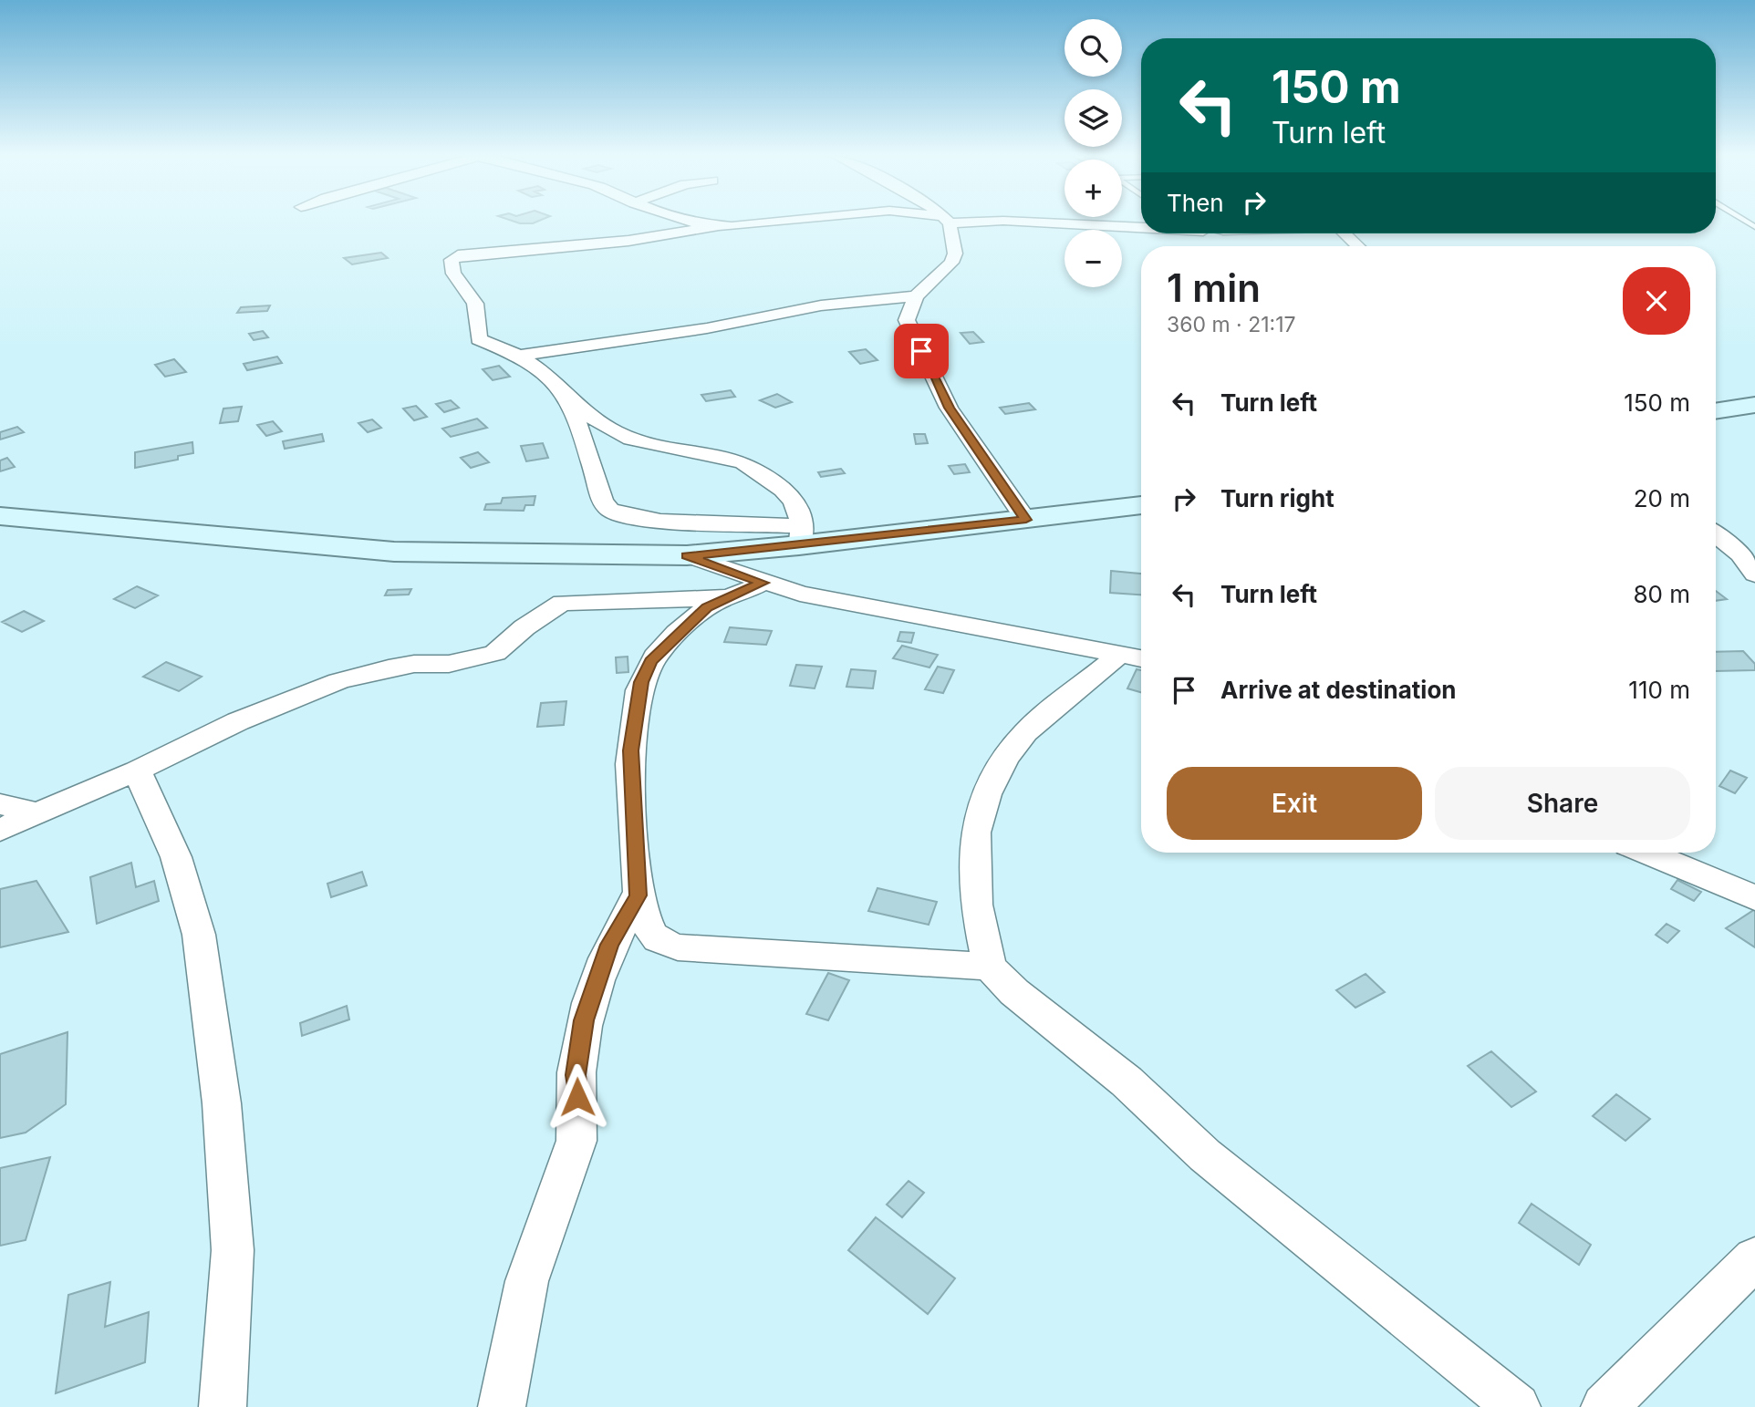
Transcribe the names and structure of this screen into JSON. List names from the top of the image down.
{
  "page": {
    "map_buttons": ["+", "−"],
    "turn": ["150 m", "Turn left"],
    "then": "Then",
    "heading": ["1 min", "360 m · 21:17"],
    "list": [
      {
        "name": "Turn left",
        "value": "150 m"
      },
      {
        "name": "Turn right",
        "value": "20 m"
      },
      {
        "name": "Turn left",
        "value": "80 m"
      },
      {
        "name": "Arrive at destination",
        "value": "110 m"
      }
    ],
    "buttons": ["Exit", "Share"]
  }
}
